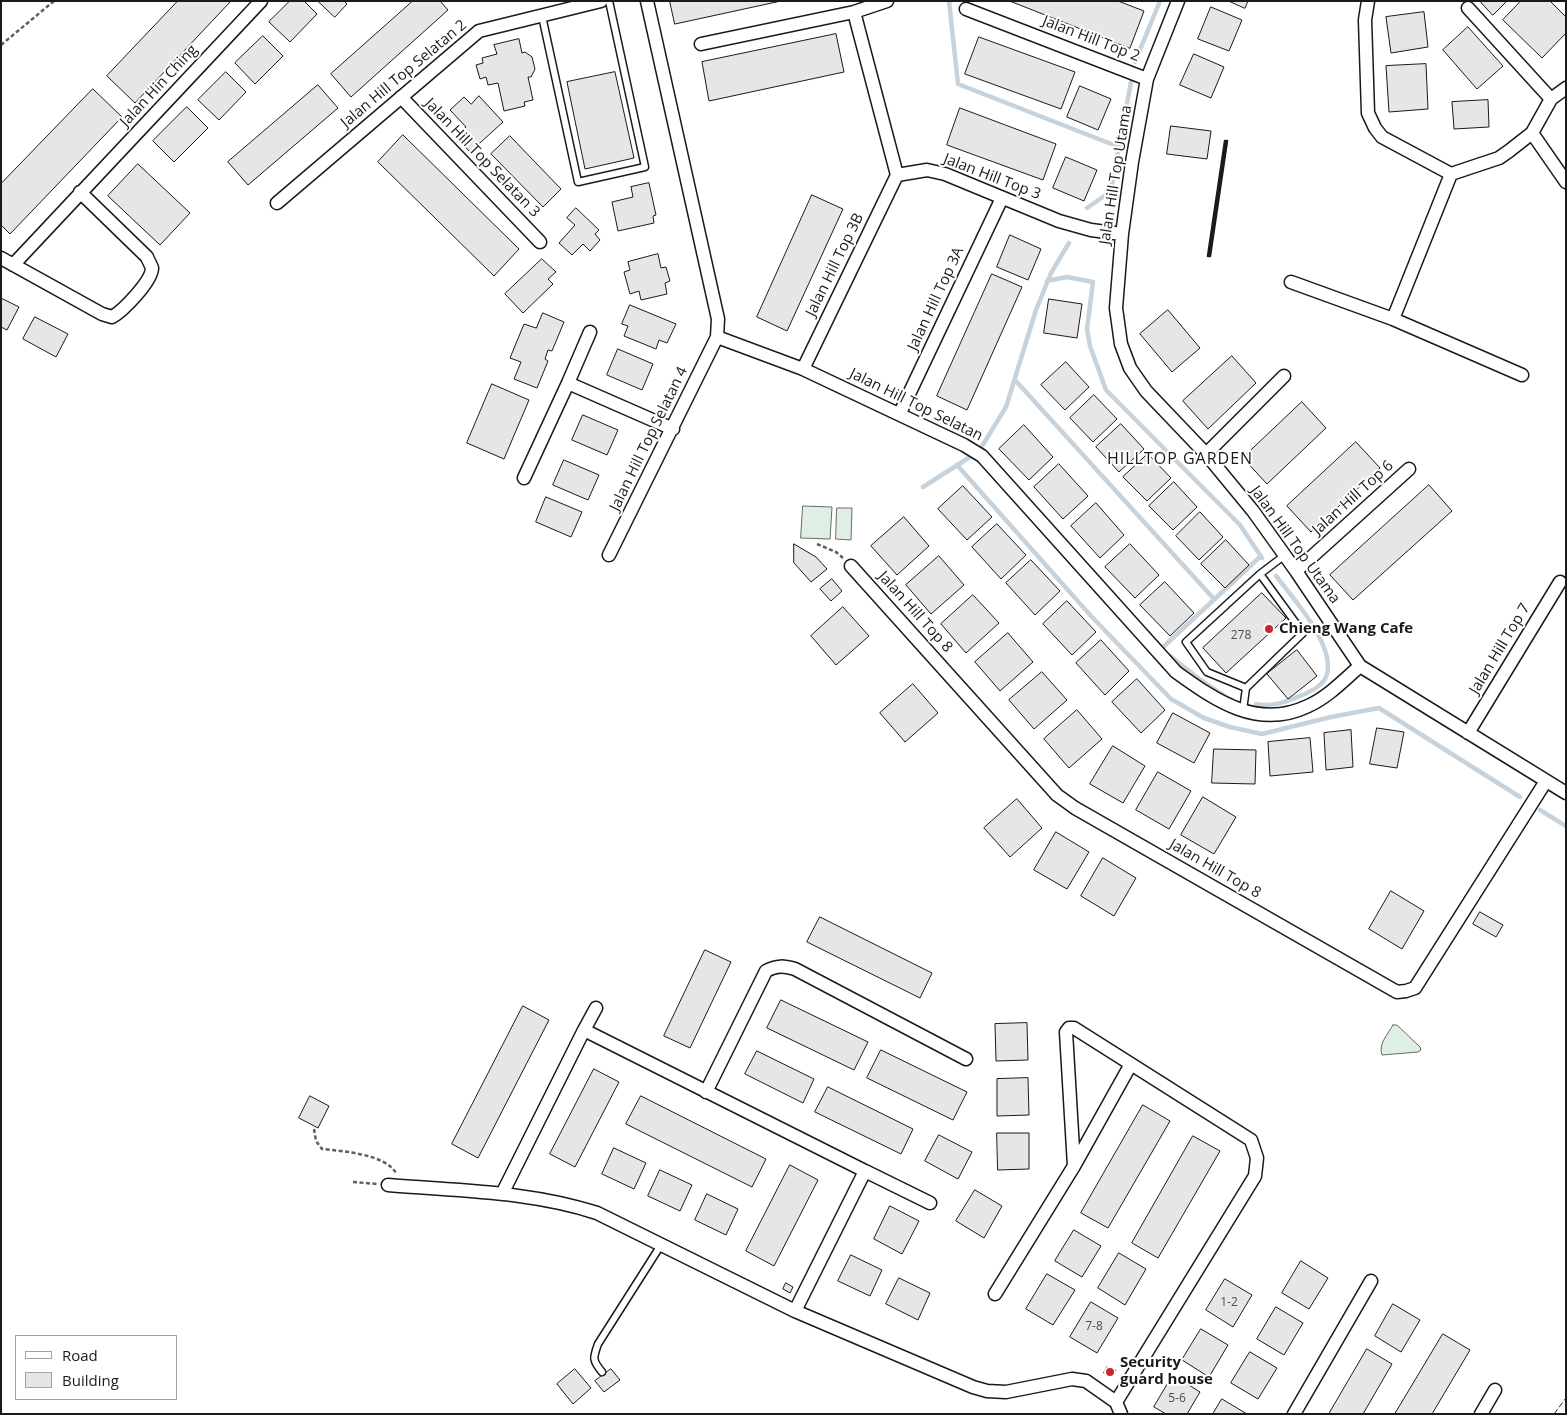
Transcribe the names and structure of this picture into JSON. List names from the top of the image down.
{
  "streets": {
    "street": [
      "Jalan Hill Top 2",
      "Jalan Hill Top Selatan 2",
      "Jalan Hin Ching",
      "Jalan Hill Top Selatan 3",
      "Jalan Hill Top Utama",
      "Jalan Hill Top 3",
      "Jalan Hill Top 3B",
      "Jalan Hill Top 3A",
      "Jalan Hill Top Selatan",
      "Jalan Hill Top Selatan 4",
      "Jalan Hill Top 6",
      "Jalan Hill Top 8",
      "Jalan Hill Top 7"
    ]
  },
  "crossings": [
    ["Jalan Hill Top 2", "Jalan Hill Top Utama"],
    ["Jalan Hill Top Selatan 2", "Jalan Hill Top Selatan 3"],
    ["Jalan Hill Top Utama", "Jalan Hill Top 3"],
    ["Jalan Hill Top Utama", "Jalan Hill Top Selatan"],
    ["Jalan Hill Top Utama", "Jalan Hill Top 6"],
    ["Jalan Hill Top Utama", "Jalan Hill Top 8"],
    ["Jalan Hill Top Utama", "Jalan Hill Top 7"],
    ["Jalan Hill Top 3", "Jalan Hill Top 3B"],
    ["Jalan Hill Top 3", "Jalan Hill Top 3A"],
    ["Jalan Hill Top 3B", "Jalan Hill Top Selatan"],
    ["Jalan Hill Top 3A", "Jalan Hill Top Selatan"],
    ["Jalan Hill Top Selatan", "Jalan Hill Top Selatan 4"]
  ],
  "districts": ["HILLTOP GARDEN"],
  "places": ["Chieng Wang Cafe", "Security guard house"],
  "house_numbers": [
    "278",
    "1-2",
    "7-8",
    "5-6"
  ],
  "legend": ["Road", "Building"]
}
